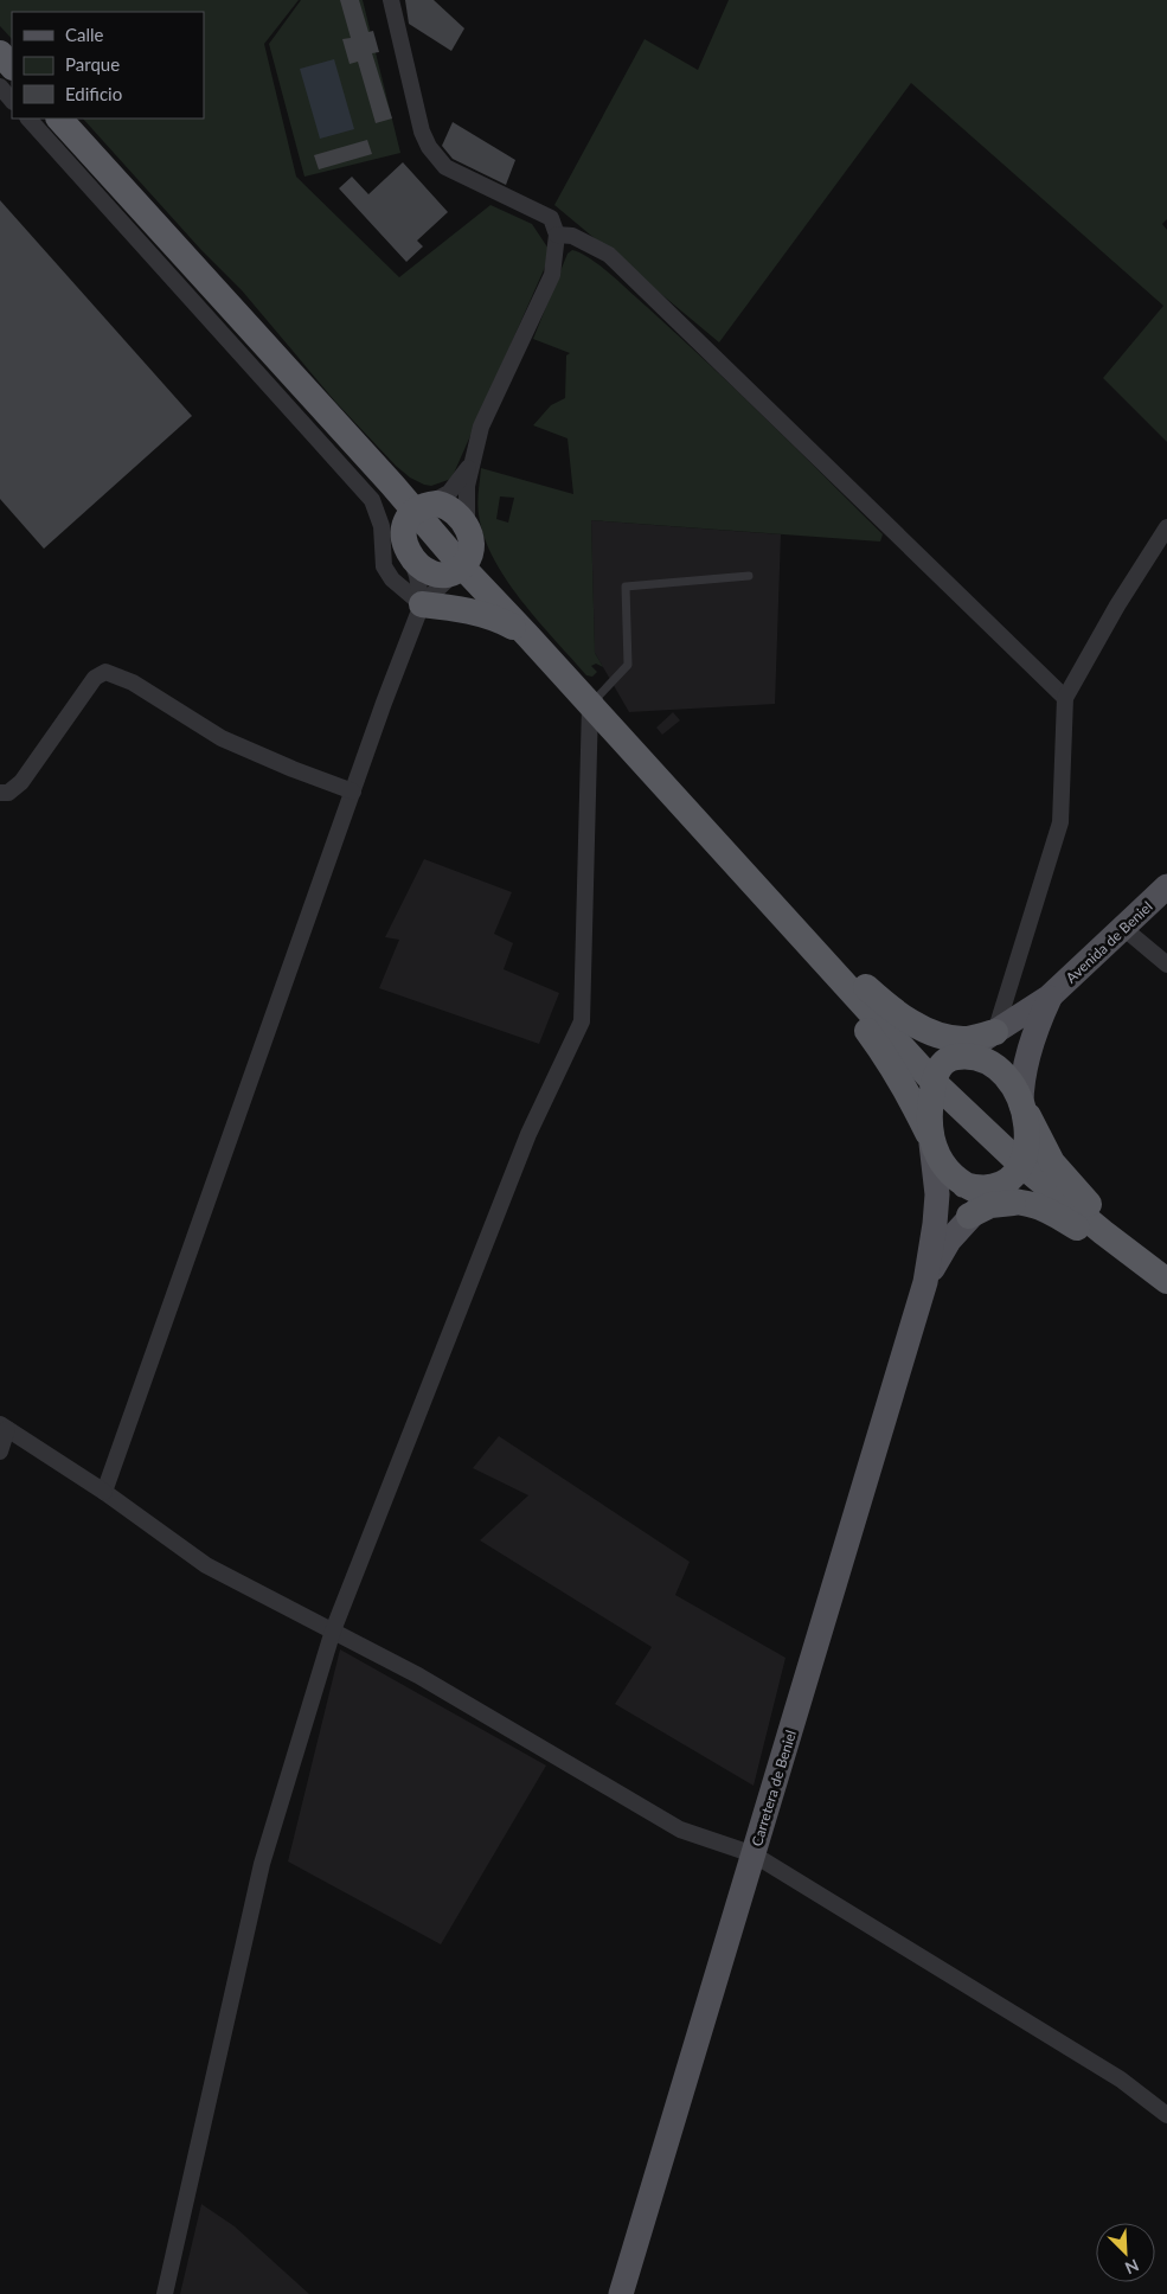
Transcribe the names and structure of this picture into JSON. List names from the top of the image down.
{
  "streets": {
    "main road": ["Avenida de Beniel", "Carretera de Beniel"]
  },
  "legend": ["Calle", "Parque", "Edificio"],
  "north": "bottom right"
}
